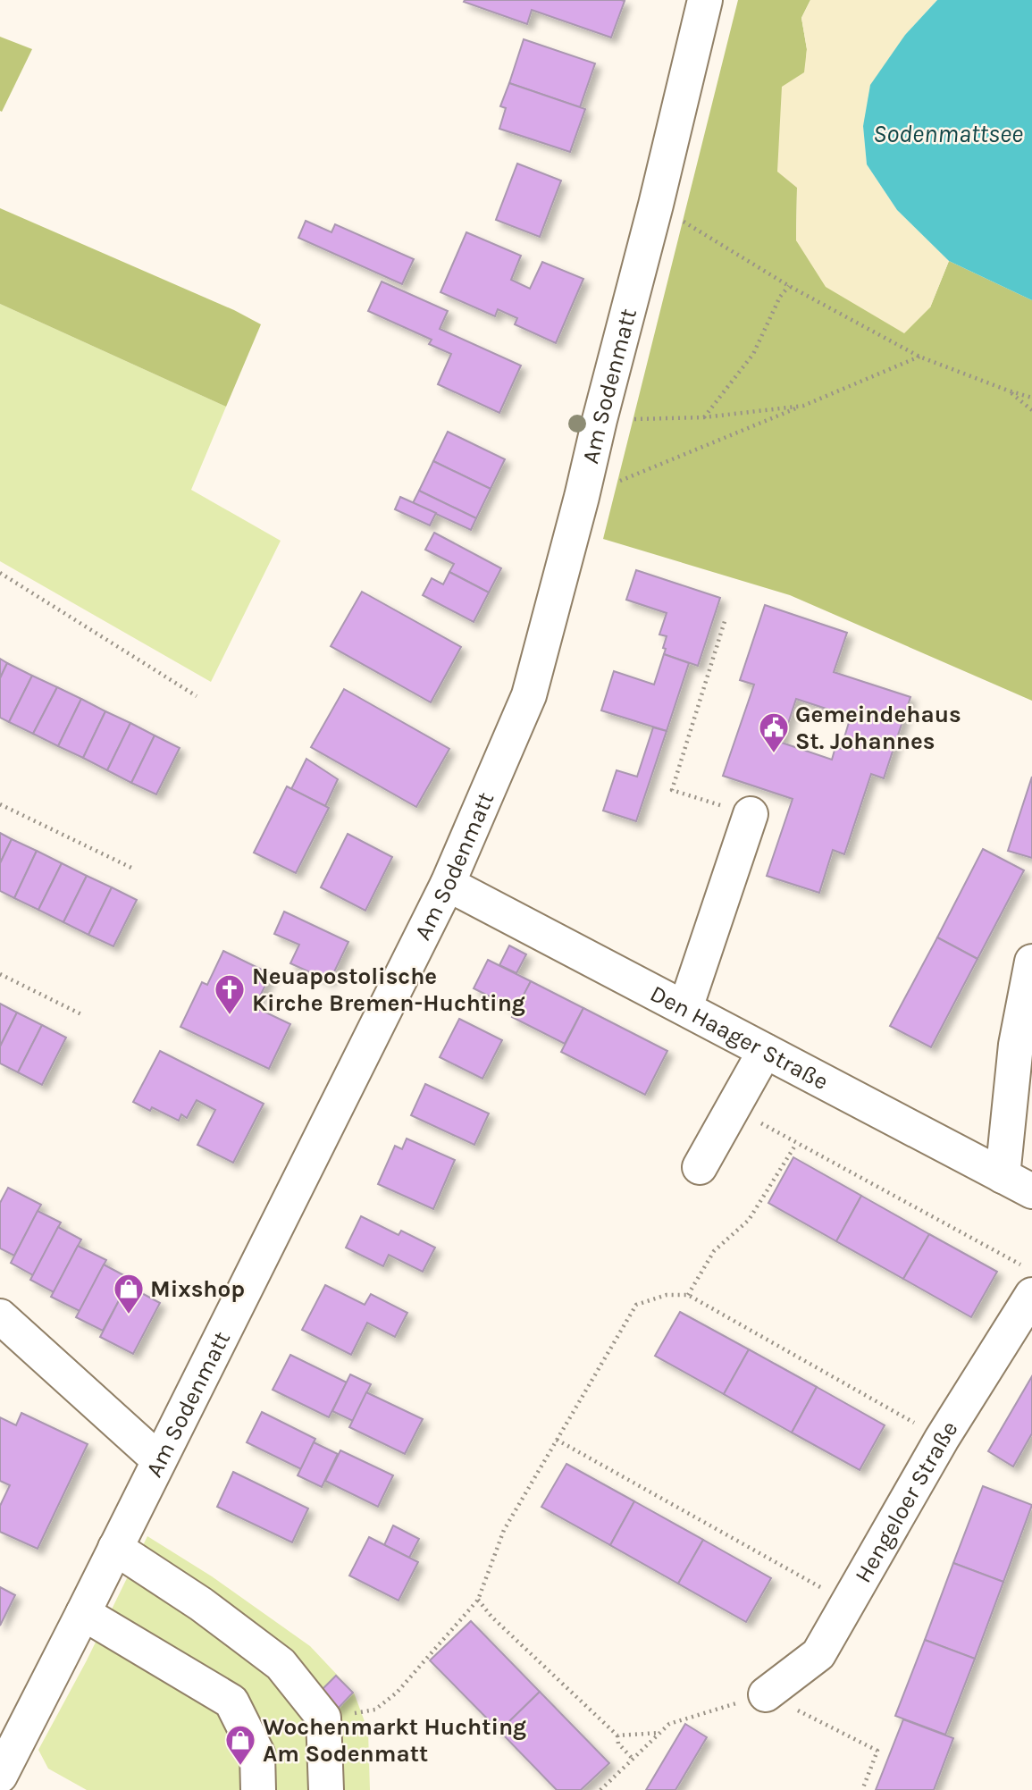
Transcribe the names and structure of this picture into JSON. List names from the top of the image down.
{
  "streets": {
    "street": ["Am Sodenmatt", "Den Haager Straße", "Hengeloer Straße"]
  },
  "crossings": [
    ["Am Sodenmatt", "Den Haager Straße"]
  ],
  "water": ["Sodenmattsee"],
  "places": {
    "public building": ["Gemeindehaus St. Johannes"],
    "church": ["Neuapostolische Kirche Bremen-Huchting"],
    "shop": ["Mixshop", "Wochenmarkt Huchting Am Sodenmatt"]
  }
}
